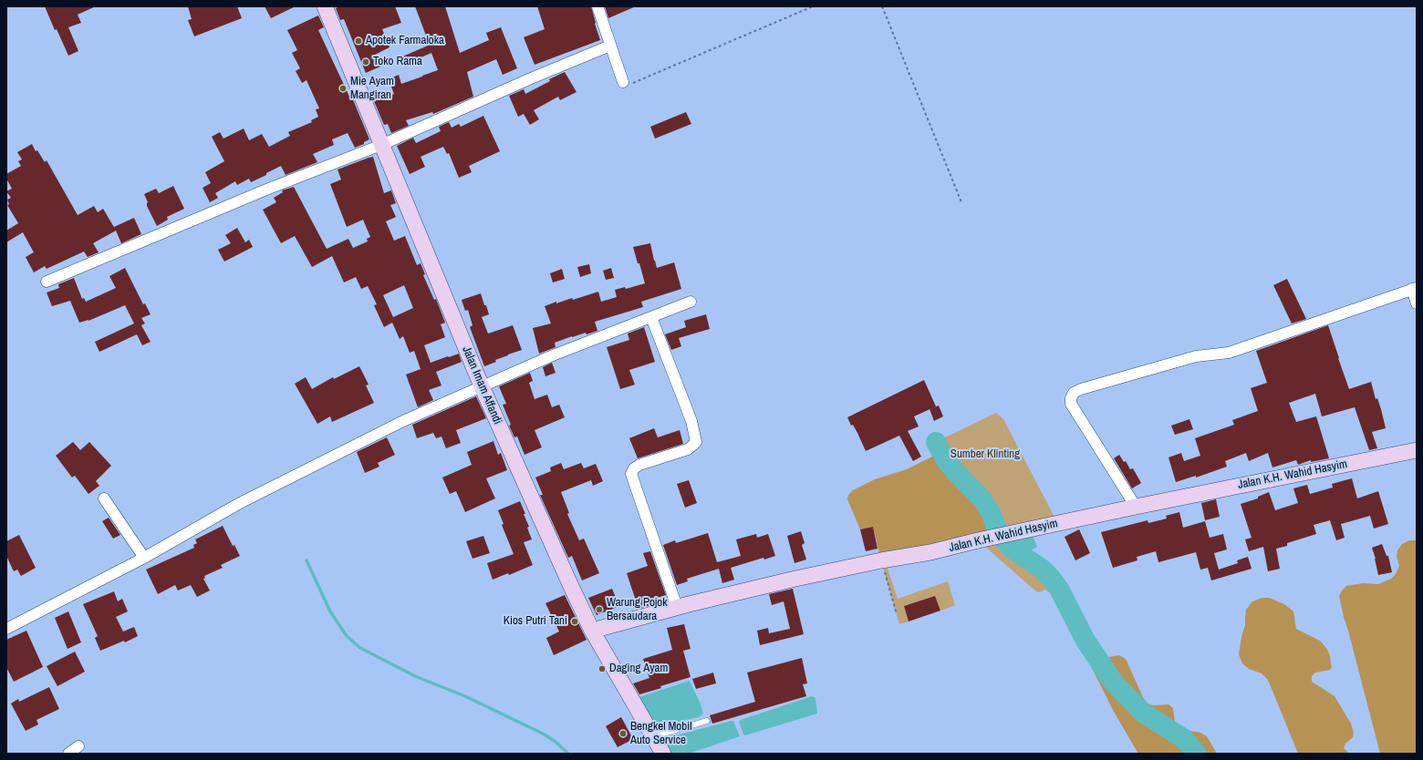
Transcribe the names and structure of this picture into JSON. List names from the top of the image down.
{
  "streets": {
    "street": ["Jalan Imam Affandi", "Jalan K.H. Wahid Hasyim"]
  },
  "crossings": [
    ["Jalan Imam Affandi", "Jalan K.H. Wahid Hasyim"]
  ],
  "parks": ["Sumber Klinting"],
  "places": [
    "Apotek Farmaloka",
    "Toko Rama",
    "Mie Ayam Mangiran",
    "Warung Pojok Bersaudara",
    "Kios Putri Tani",
    "Daging Ayam",
    "Bengkel Mobil Auto Service"
  ]
}
